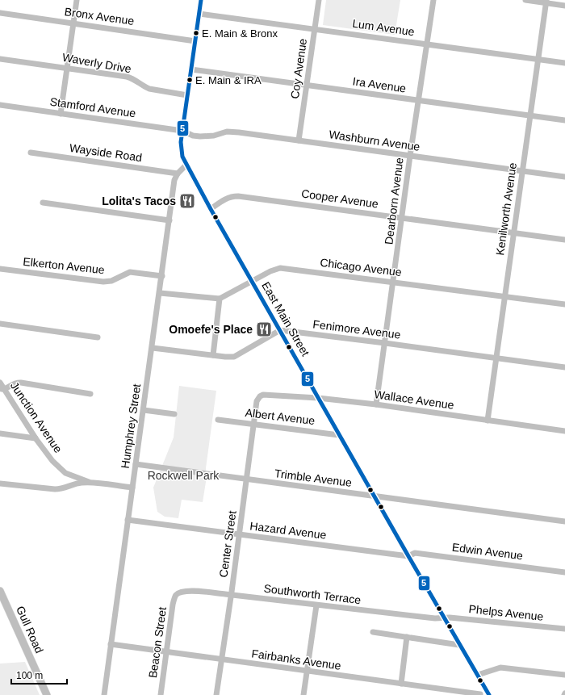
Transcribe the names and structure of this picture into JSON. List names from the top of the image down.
{
  "streets": {
    "main road": ["Gull Road"],
    "street": [
      "Bronx Avenue",
      "Lum Avenue",
      "Waverly Drive",
      "Coy Avenue",
      "Ira Avenue",
      "Stamford Avenue",
      "Washburn Avenue",
      "Wayside Road",
      "Cooper Avenue",
      "Dearborn Avenue",
      "Kenilworth Avenue",
      "Elkerton Avenue",
      "Chicago Avenue",
      "East Main Street",
      "Fenimore Avenue",
      "Wallace Avenue",
      "Albert Avenue",
      "Junction Avenue",
      "Humphrey Street",
      "Trimble Avenue",
      "Hazard Avenue",
      "Center Street",
      "Edwin Avenue",
      "Southworth Terrace",
      "Phelps Avenue",
      "Beacon Street",
      "Fairbanks Avenue"
    ]
  },
  "crossings": [
    ["Bronx Avenue", "East Main Street"],
    ["Lum Avenue", "Coy Avenue"],
    ["Lum Avenue", "Dearborn Avenue"],
    ["Lum Avenue", "Kenilworth Avenue"],
    ["Lum Avenue", "East Main Street"],
    ["Waverly Drive", "East Main Street"],
    ["Coy Avenue", "Ira Avenue"],
    ["Coy Avenue", "Washburn Avenue"],
    ["Ira Avenue", "Dearborn Avenue"],
    ["Ira Avenue", "Kenilworth Avenue"],
    ["Ira Avenue", "East Main Street"],
    ["Stamford Avenue", "Washburn Avenue"],
    ["Stamford Avenue", "East Main Street"],
    ["Washburn Avenue", "Dearborn Avenue"],
    ["Washburn Avenue", "Kenilworth Avenue"],
    ["Washburn Avenue", "East Main Street"],
    ["Wayside Road", "Humphrey Street"],
    ["Cooper Avenue", "Dearborn Avenue"],
    ["Cooper Avenue", "Kenilworth Avenue"],
    ["Cooper Avenue", "East Main Street"],
    ["Dearborn Avenue", "Chicago Avenue"],
    ["Dearborn Avenue", "Fenimore Avenue"],
    ["Dearborn Avenue", "Wallace Avenue"],
    ["Kenilworth Avenue", "Chicago Avenue"],
    ["Kenilworth Avenue", "Fenimore Avenue"],
    ["Kenilworth Avenue", "Wallace Avenue"],
    ["Elkerton Avenue", "Humphrey Street"],
    ["Chicago Avenue", "East Main Street"],
    ["East Main Street", "Fenimore Avenue"],
    ["East Main Street", "Wallace Avenue"],
    ["East Main Street", "Albert Avenue"],
    ["East Main Street", "Humphrey Street"],
    ["East Main Street", "Trimble Avenue"],
    ["East Main Street", "Hazard Avenue"],
    ["East Main Street", "Edwin Avenue"],
    ["East Main Street", "Southworth Terrace"],
    ["East Main Street", "Phelps Avenue"],
    ["Wallace Avenue", "Center Street"],
    ["Albert Avenue", "Center Street"],
    ["Humphrey Street", "Trimble Avenue"],
    ["Humphrey Street", "Hazard Avenue"],
    ["Humphrey Street", "Fairbanks Avenue"],
    ["Trimble Avenue", "Center Street"],
    ["Hazard Avenue", "Center Street"],
    ["Hazard Avenue", "Edwin Avenue"],
    ["Center Street", "Southworth Terrace"],
    ["Center Street", "Fairbanks Avenue"],
    ["Southworth Terrace", "Phelps Avenue"],
    ["Southworth Terrace", "Beacon Street"],
    ["Beacon Street", "Fairbanks Avenue"]
  ],
  "parks": ["Rockwell Park"],
  "places": {
    "other": ["E. Main & Bronx", "E. Main & IRA"],
    "restaurant": ["Lolita's Tacos", "Omoefe's Place"]
  },
  "lines": ["transit line 5"],
  "scale_bar": "100 m"
}
